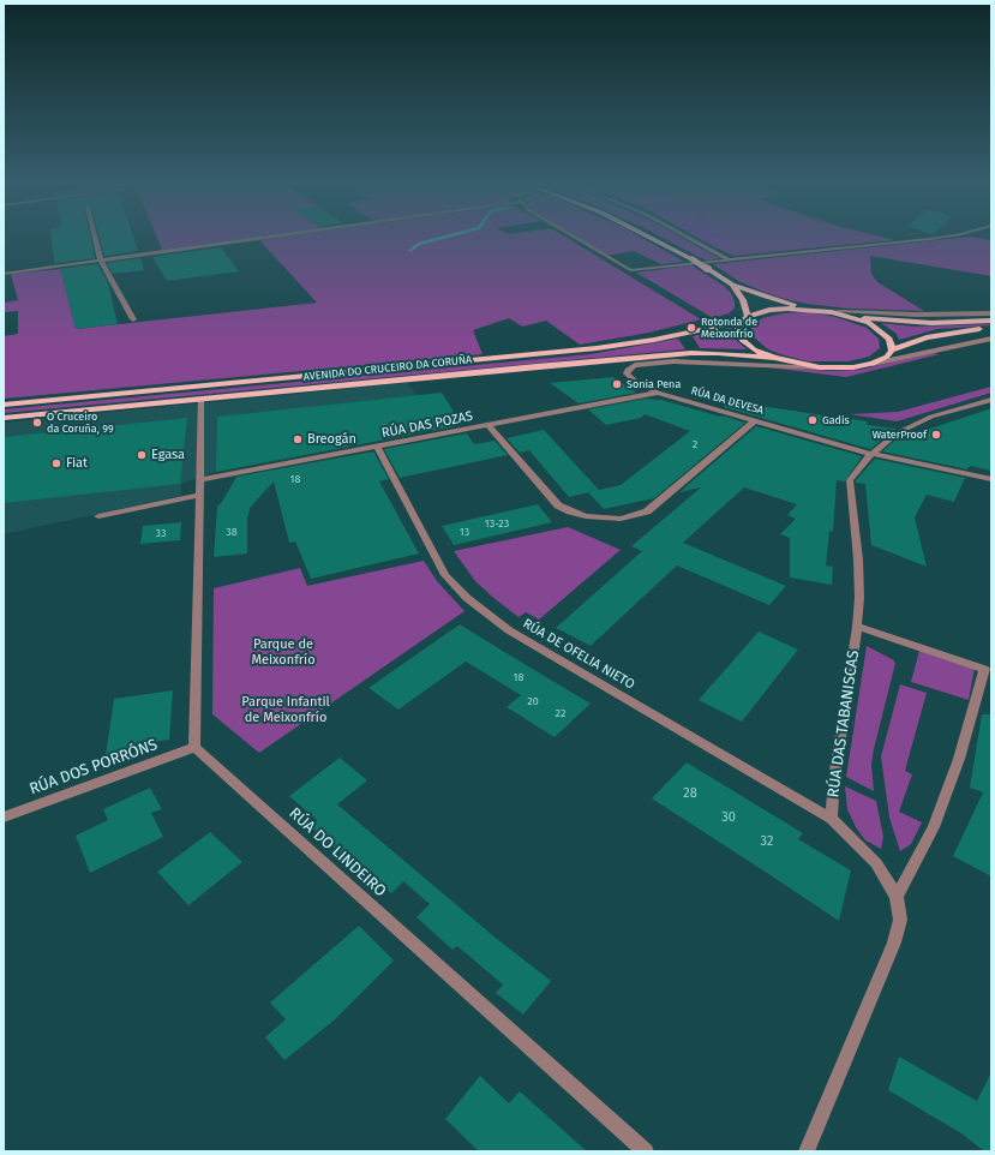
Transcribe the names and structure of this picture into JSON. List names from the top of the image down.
{
  "streets": {
    "main road": ["AVENIDA DO CRUCEIRO DA CORUÑA"],
    "street": [
      "RÚA DA DEVESA",
      "RÚA DAS POZAS",
      "RÚA DE OFELIA NIETO",
      "RÚA DAS TABANISCAS",
      "RÚA DOS PORRÓNS",
      "RÚA DO LINDEIRO"
    ]
  },
  "crossings": [
    ["RÚA DA DEVESA", "RÚA DAS POZAS"],
    ["RÚA DA DEVESA", "RÚA DAS TABANISCAS"],
    ["RÚA DAS POZAS", "RÚA DE OFELIA NIETO"],
    ["RÚA DE OFELIA NIETO", "RÚA DAS TABANISCAS"],
    ["RÚA DOS PORRÓNS", "RÚA DO LINDEIRO"]
  ],
  "parks": ["Parque de Meixonfrío", "Parque Infantil de Meixonfrío"],
  "places": [
    "Rotonda de Meixonfrío",
    "Sonia Pena",
    "Gadis",
    "O Cruceiro da Coruña, 99",
    "WaterProof",
    "Breogán",
    "Egasa",
    "Fiat"
  ],
  "house_numbers": [
    "2",
    "18",
    "13-23",
    "38",
    "13",
    "33",
    "18",
    "20",
    "22",
    "28",
    "30",
    "32"
  ]
}
